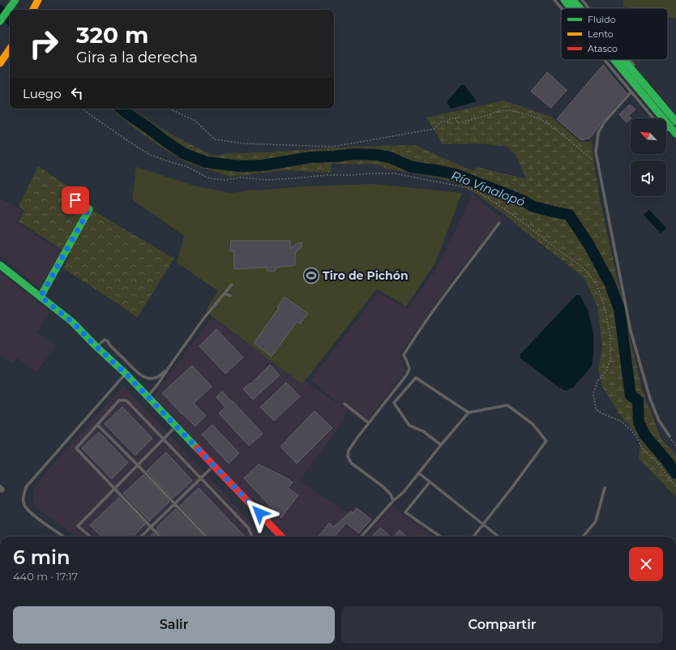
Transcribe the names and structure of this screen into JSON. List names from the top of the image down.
{
  "water": ["Río Vinalopó"],
  "places": {
    "sports": ["Tiro de Pichón"]
  },
  "legend": ["Fluido", "Lento", "Atasco"],
  "north": "top left",
  "page": {
    "turn": ["320 m", "Gira a la derecha"],
    "then": "Luego",
    "heading": ["6 min", "440 m · 17:17"],
    "buttons": ["Salir", "Compartir"]
  }
}
